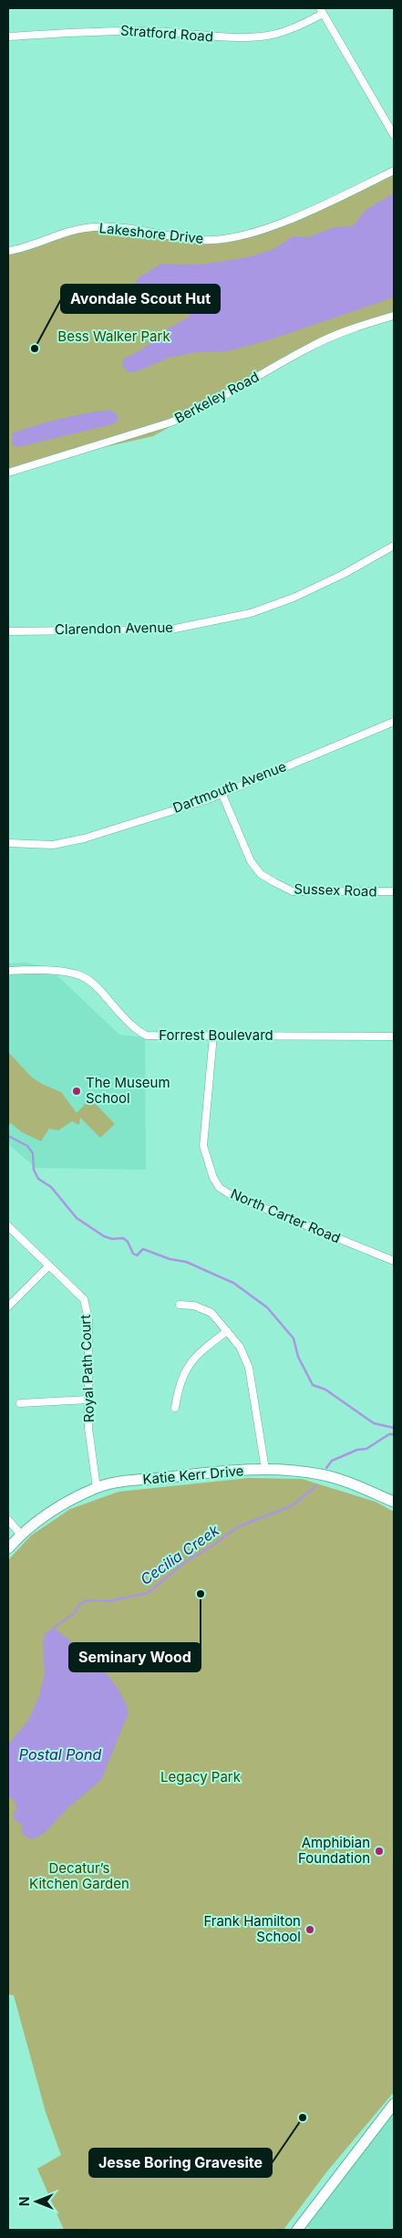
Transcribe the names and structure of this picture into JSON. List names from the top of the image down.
{
  "streets": {
    "street": [
      "Stratford Road",
      "Lakeshore Drive",
      "Berkeley Road",
      "Clarendon Avenue",
      "Dartmouth Avenue",
      "Sussex Road",
      "Forrest Boulevard",
      "North Carter Road",
      "Royal Path Court",
      "Katie Kerr Drive"
    ]
  },
  "crossings": [
    ["Dartmouth Avenue", "Sussex Road"],
    ["Forrest Boulevard", "North Carter Road"],
    ["Royal Path Court", "Katie Kerr Drive"]
  ],
  "water": ["Cecilia Creek", "Postal Pond"],
  "parks": ["Bess Walker Park", "Legacy Park", "Decatur’s Kitchen Garden"],
  "places": [
    "Avondale Scout Hut",
    "The Museum School",
    "Seminary Wood",
    "Amphibian Foundation",
    "Frank Hamilton School",
    "Jesse Boring Gravesite"
  ],
  "north": "left"
}
